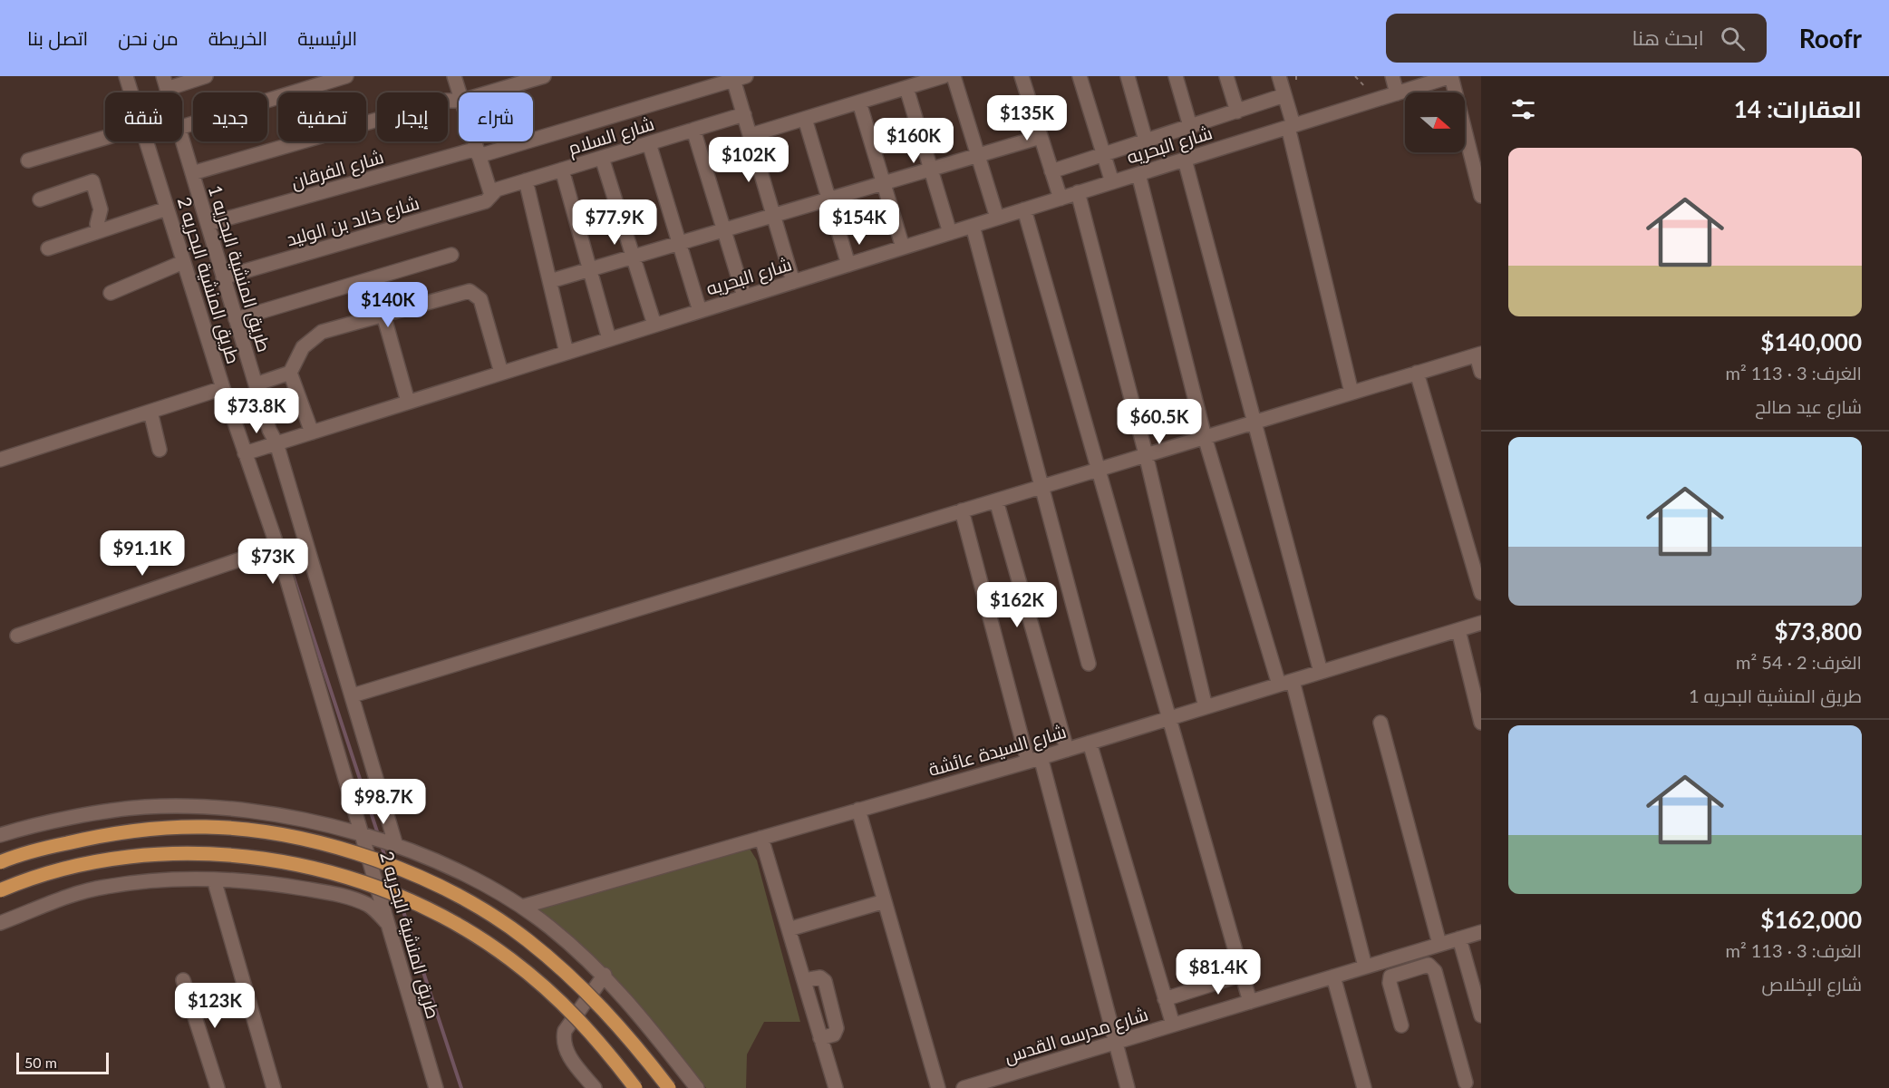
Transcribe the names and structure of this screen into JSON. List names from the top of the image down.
{
  "streets": {
    "street": [
      "شارع السلام",
      "شارع البحريه",
      "شارع الفرقان",
      "شارع خالد بن الوليد",
      "طريق المنشية البحريه 1",
      "طريق المنشية البحريه 2",
      "شارع السيدة عائشة",
      "شارع مدرسه القدس"
    ]
  },
  "crossings": [
    ["شارع السلام", "شارع خالد بن الوليد"],
    ["شارع البحريه", "طريق المنشية البحريه 1"],
    ["شارع البحريه", "طريق المنشية البحريه 2"],
    ["شارع الفرقان", "طريق المنشية البحريه 1"],
    ["شارع خالد بن الوليد", "طريق المنشية البحريه 1"]
  ],
  "scale_bar": "50 m",
  "north": "right",
  "page": {
    "header": "Roofr",
    "search": "ابحث هنا",
    "nav": [
      "الرئيسية",
      "الخريطة",
      "من نحن",
      "اتصل بنا"
    ],
    "heading": "العقارات: 14",
    "chip": [
      "شراء",
      "إيجار",
      "تصفية",
      "جديد",
      "شقة"
    ],
    "price": [
      "$135K",
      "$160K",
      "$102K",
      "$77.9K",
      "$154K",
      "$140K",
      "$73.8K",
      "$60.5K",
      "$91.1K",
      "$73K",
      "$162K",
      "$98.7K",
      "$81.4K",
      "$123K"
    ],
    "list": [
      {
        "name": "$140,000",
        "note": "الغرف: 3 · 113 m² · شارع عيد صالح"
      },
      {
        "name": "$73,800",
        "note": "الغرف: 2 · 54 m² · طريق المنشية البحريه 1"
      },
      {
        "name": "$162,000",
        "note": "الغرف: 3 · 113 m² · شارع الإخلاص"
      }
    ],
    "scale": "50 m"
  }
}
